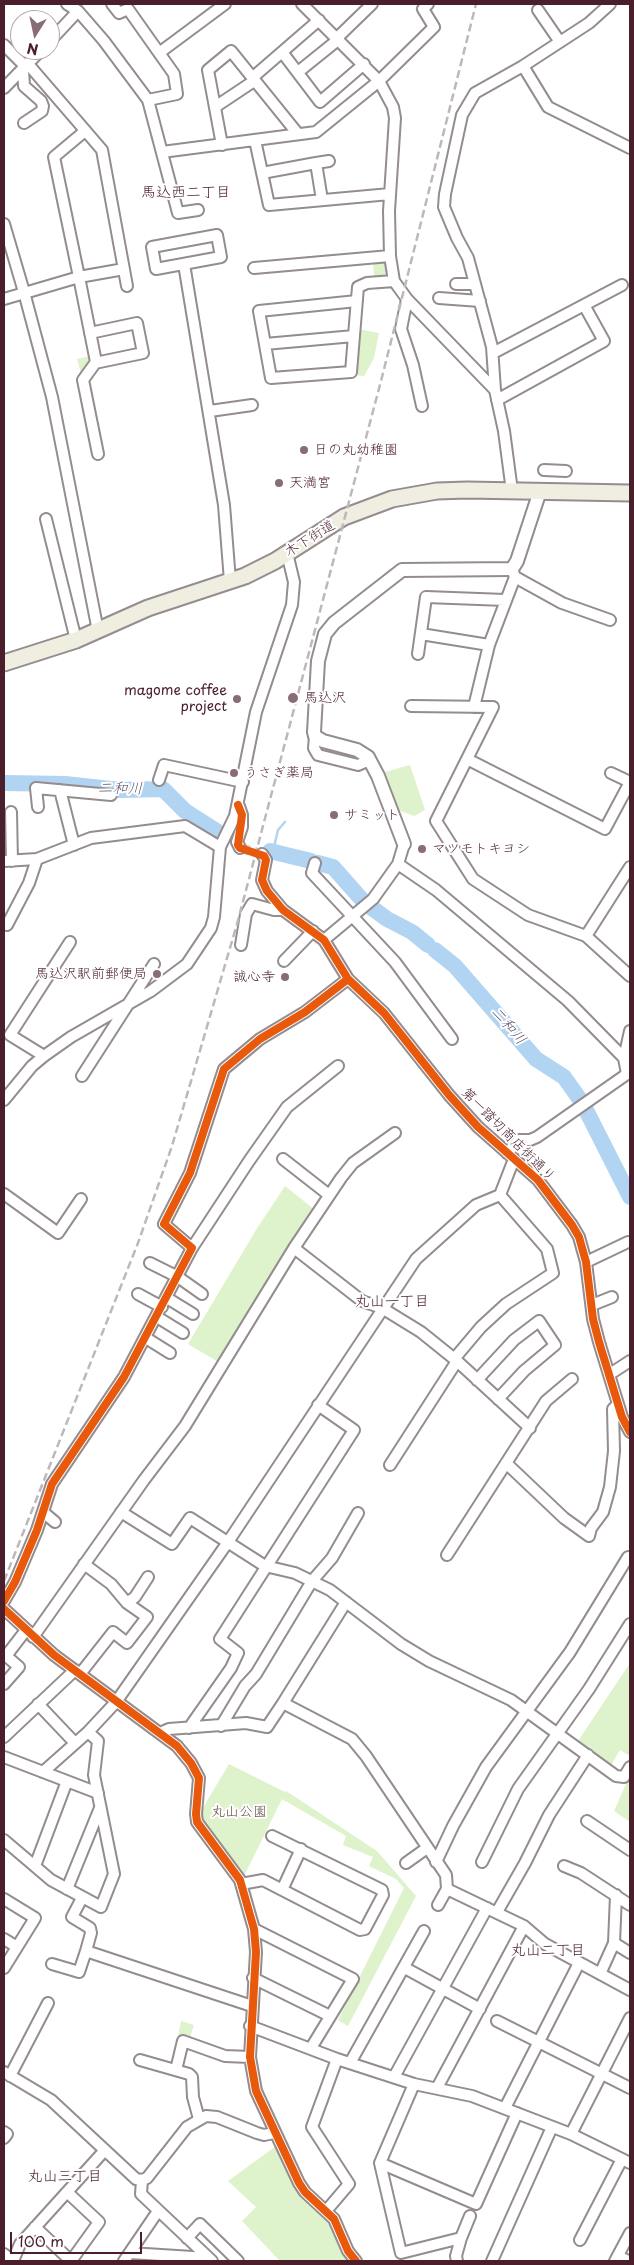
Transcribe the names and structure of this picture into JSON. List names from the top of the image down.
{
  "streets": {
    "main road": ["木下街道"],
    "street": ["第一踏切商店街通り"]
  },
  "districts": [
    "馬込西二丁目",
    "丸山一丁目",
    "丸山二丁目",
    "丸山三丁目"
  ],
  "water": ["二和川"],
  "parks": ["丸山公園"],
  "places": [
    "日の丸幼稚園",
    "天満宮",
    "馬込沢",
    "magome coffee project",
    "うさぎ薬局",
    "サミット",
    "マツモトキヨシ",
    "馬込沢駅前郵便局",
    "誠心寺"
  ],
  "scale_bar": "100 m",
  "north": "bottom"
}
